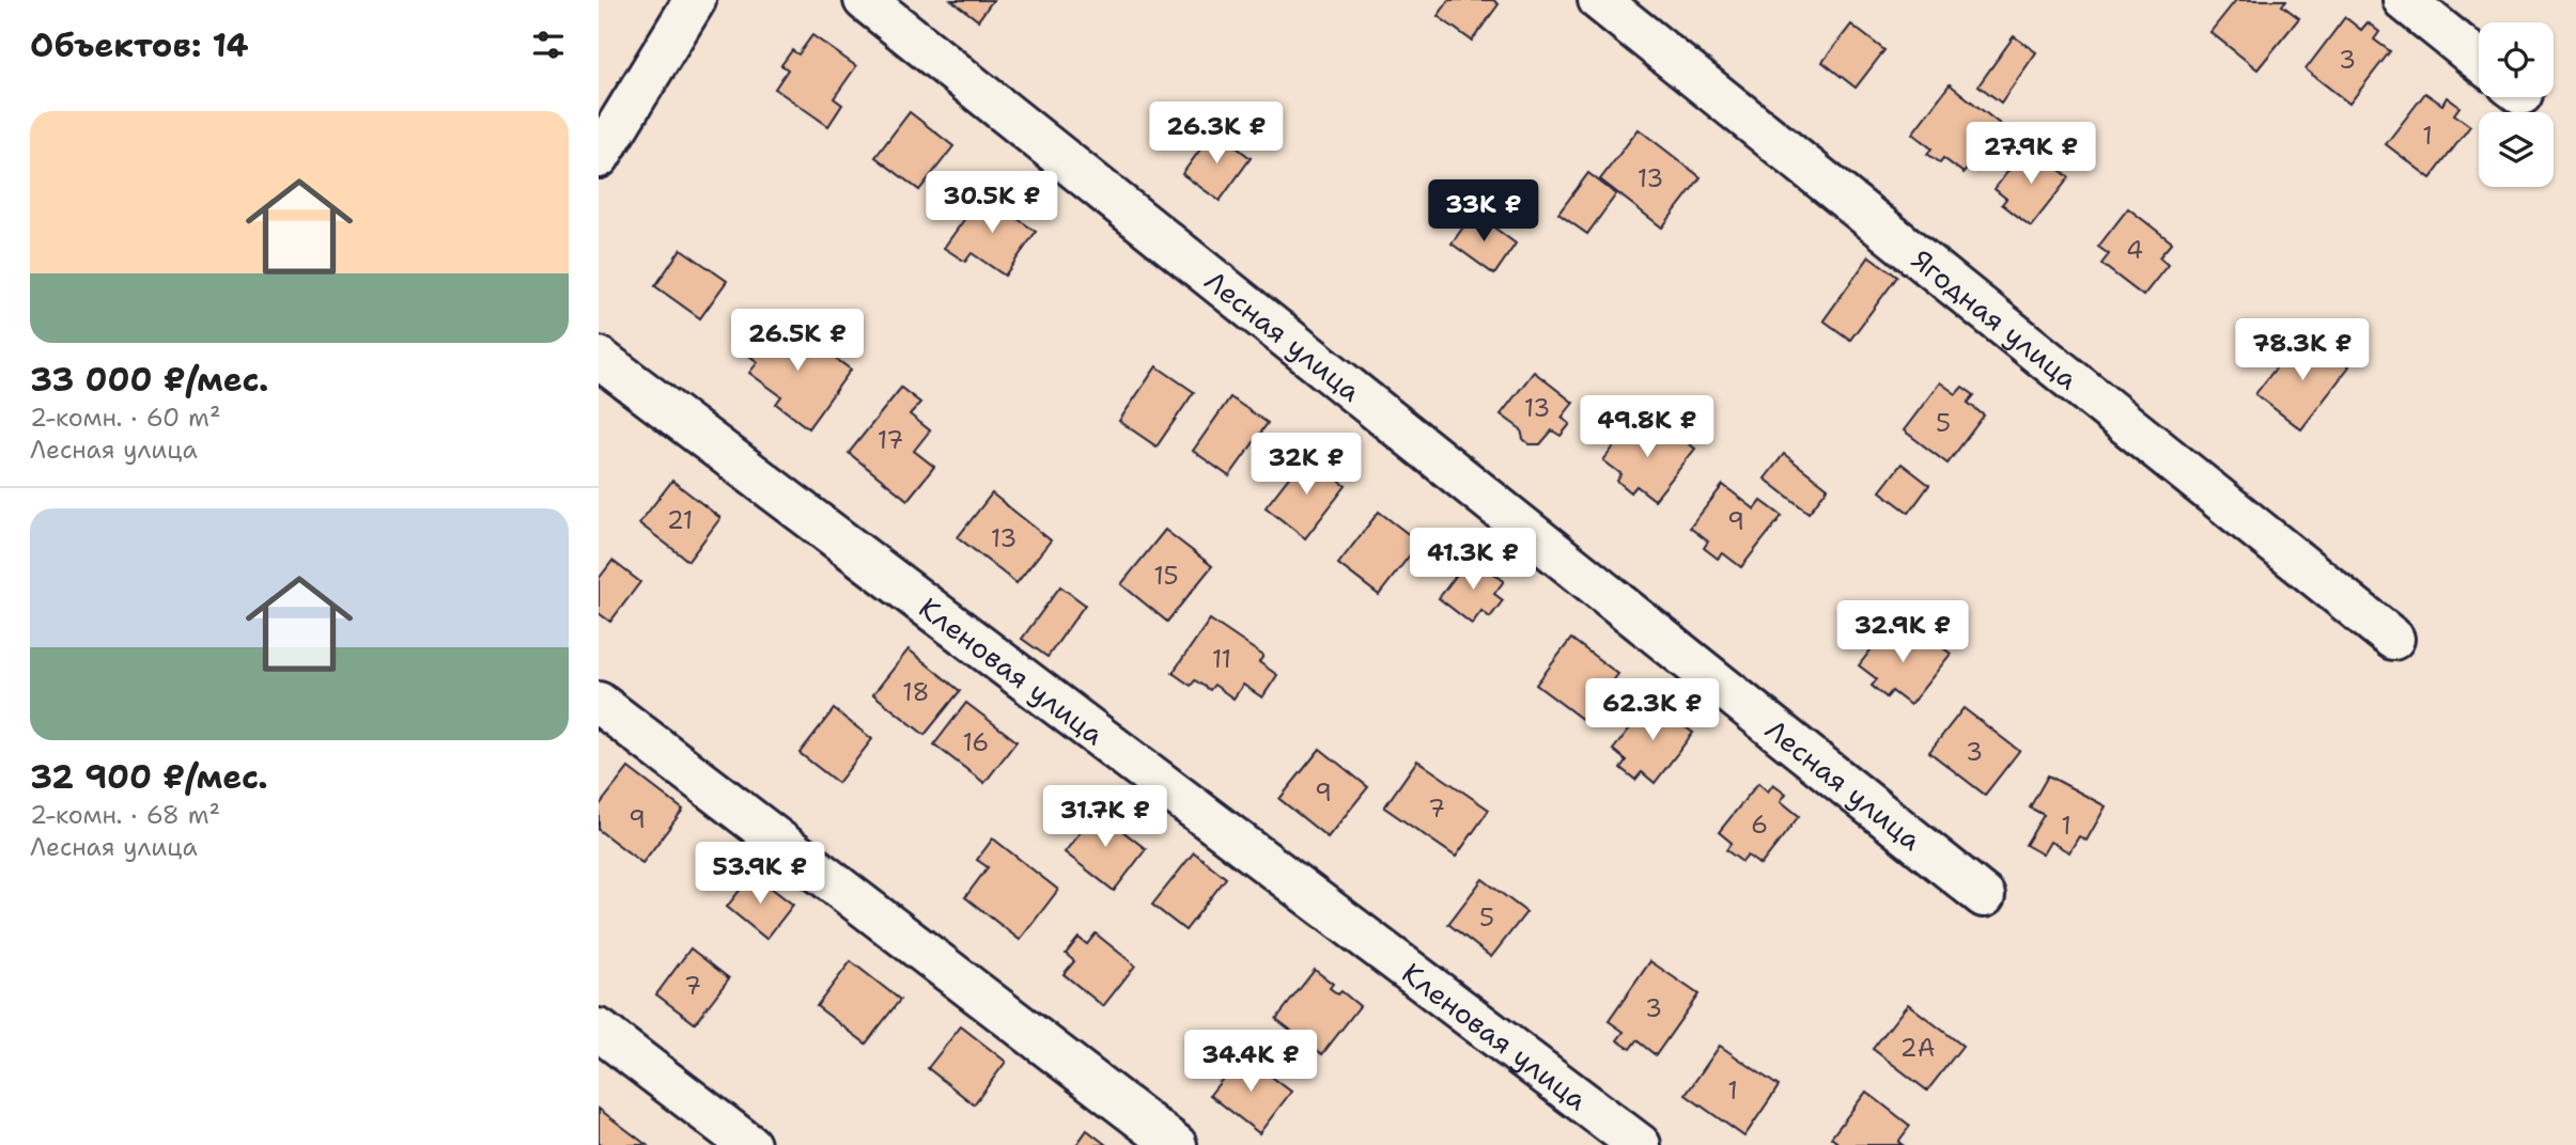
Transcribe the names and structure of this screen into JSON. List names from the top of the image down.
{
  "streets": {
    "street": ["Ягодная улица", "Лесная улица", "Кленовая улица"]
  },
  "house_numbers": [
    "3",
    "1",
    "13",
    "4",
    "13",
    "5",
    "17",
    "21",
    "9",
    "13",
    "15",
    "11",
    "18",
    "16",
    "3",
    "9",
    "7",
    "9",
    "6",
    "1",
    "5",
    "7",
    "3",
    "2А",
    "1"
  ],
  "page": {
    "heading": "Объектов: 14",
    "list": [
      {
        "name": "33 000 ₽/мес.",
        "note": "2-комн. · 60 m² · Лесная улица"
      },
      {
        "name": "32 900 ₽/мес.",
        "note": "2-комн. · 68 m² · Лесная улица"
      }
    ],
    "price": [
      "26.3K ₽",
      "27.9K ₽",
      "30.5K ₽",
      "33K ₽",
      "26.5K ₽",
      "78.3K ₽",
      "49.8K ₽",
      "32K ₽",
      "41.3K ₽",
      "32.9K ₽",
      "62.3K ₽",
      "31.7K ₽",
      "53.9K ₽",
      "34.4K ₽"
    ]
  }
}
